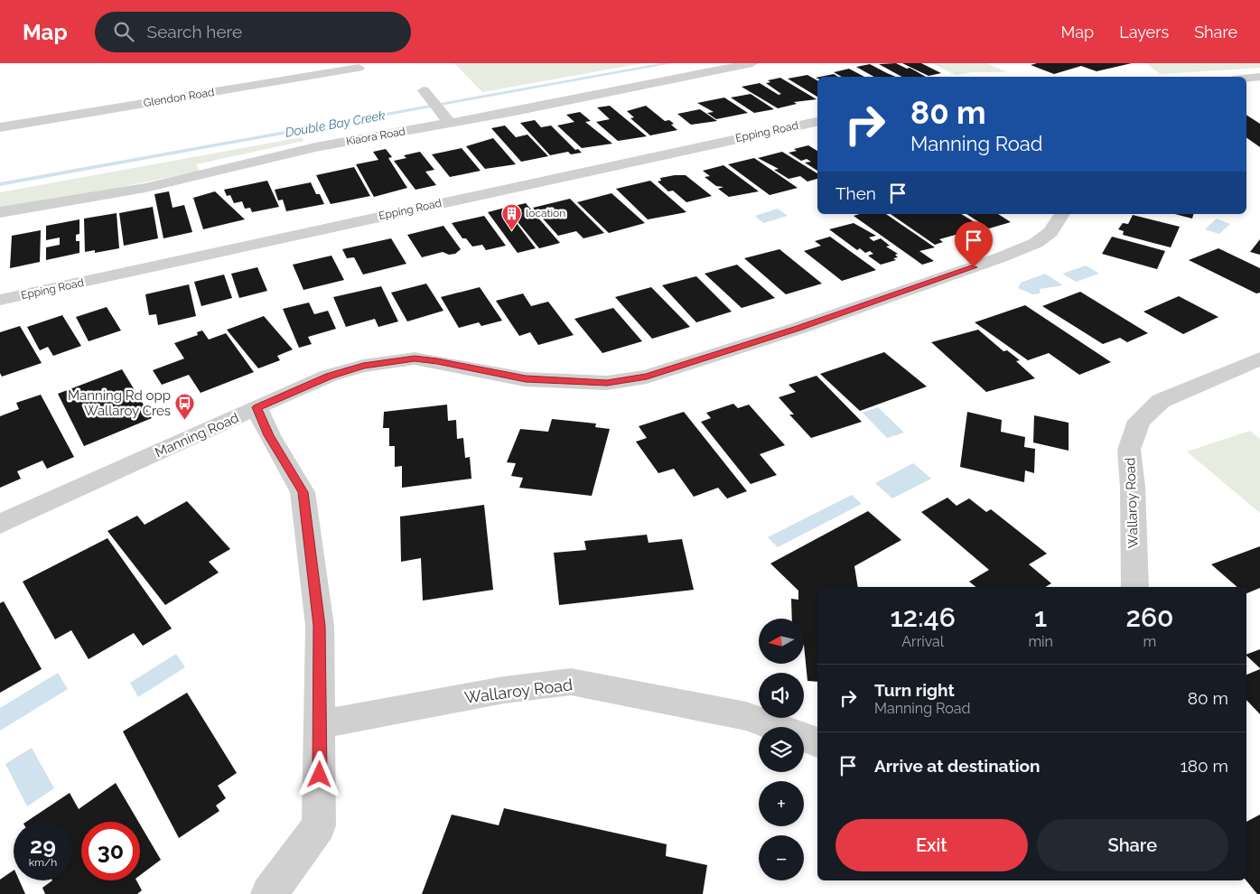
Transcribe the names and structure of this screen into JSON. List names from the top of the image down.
{
  "streets": {
    "street": [
      "Glendon Road",
      "Epping Road",
      "Kiaora Road",
      "Manning Road",
      "Wallaroy Road"
    ]
  },
  "water": ["Double Bay Creek"],
  "places": {
    "building": ["location"],
    "bus stop": ["Manning Rd opp Wallaroy Cres"]
  },
  "north": "left",
  "page": {
    "header": "Map",
    "search": "Search here",
    "nav": ["Map", "Layers", "Share"],
    "turn": ["80 m", "Manning Road"],
    "then": "Then",
    "eta": [
      "12:46",
      "Arrival",
      "1",
      "min",
      "260",
      "m"
    ],
    "map_buttons": ["+", "−"],
    "list": [
      {
        "name": "Turn right",
        "note": "Manning Road",
        "value": "80 m"
      },
      {
        "name": "Arrive at destination",
        "value": "180 m"
      }
    ],
    "buttons": ["Exit", "Share"],
    "speed": "29 km/h",
    "limit": "30"
  }
}
